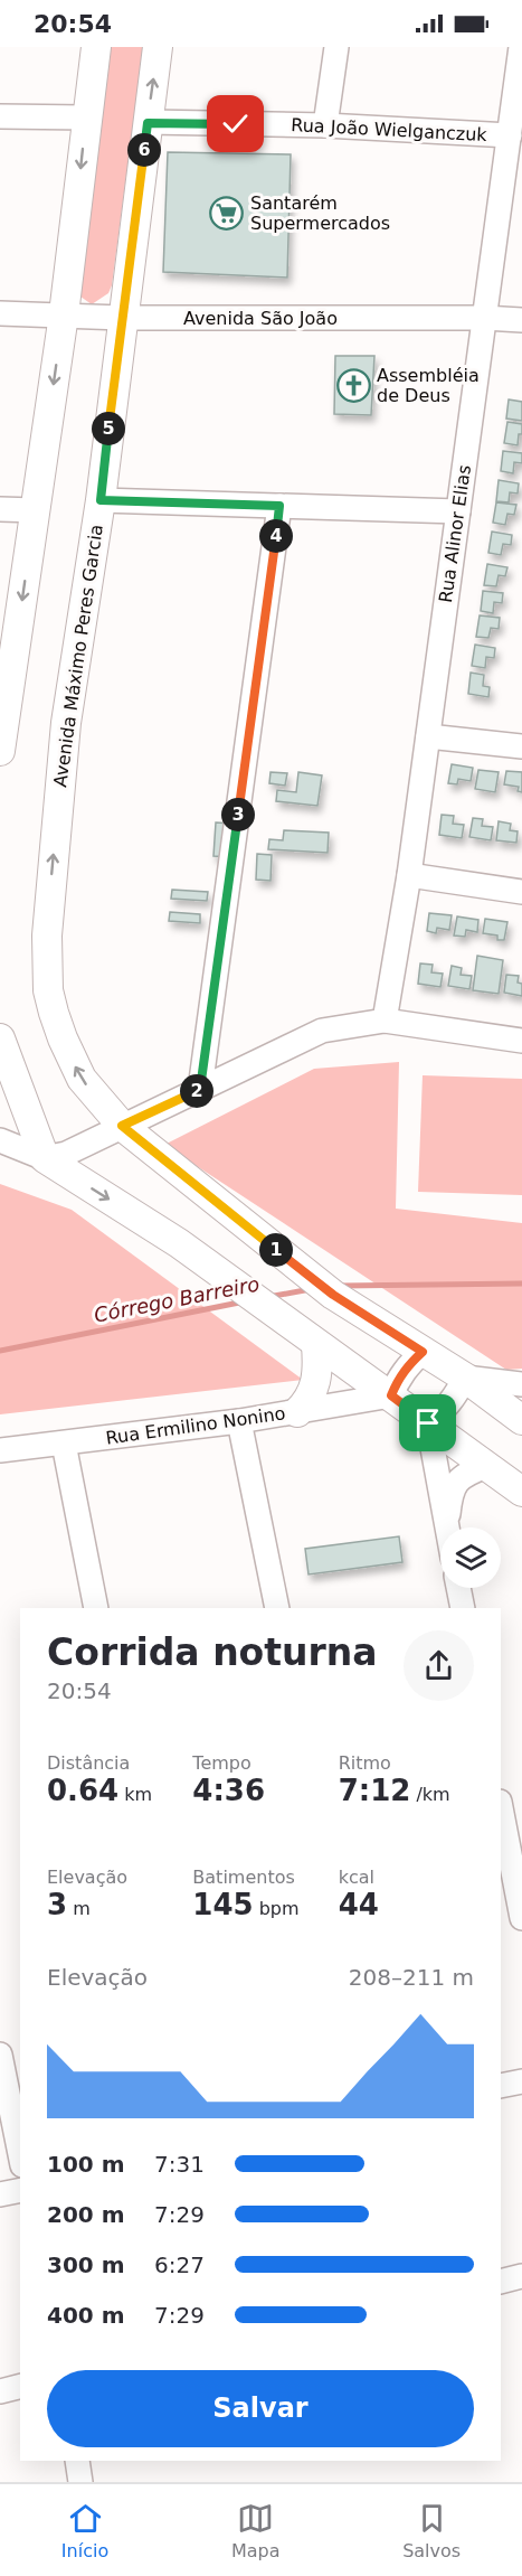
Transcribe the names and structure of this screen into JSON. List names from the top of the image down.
{
  "streets": {
    "main road": ["Avenida Máximo Peres Garcia"],
    "street": [
      "Rua João Wielganczuk",
      "Avenida São João",
      "Rua Alinor Elias",
      "Rua Ermilino Nonino"
    ]
  },
  "crossings": [
    ["Rua João Wielganczuk", "Rua Alinor Elias"],
    ["Rua João Wielganczuk", "Avenida Máximo Peres Garcia"],
    ["Avenida São João", "Rua Alinor Elias"],
    ["Avenida São João", "Avenida Máximo Peres Garcia"]
  ],
  "water": ["Córrego Barreiro"],
  "places": {
    "supermarket": ["Santarém Supermercados"],
    "church": ["Assembléia de Deus"]
  },
  "page": {
    "status": "20:54",
    "pins": [
      "6",
      "5",
      "4",
      "3",
      "2",
      "1"
    ],
    "heading": ["Corrida noturna", "20:54"],
    "stats": [
      ["Distância", "0.64 km"],
      ["Tempo", "4:36"],
      ["Ritmo", "7:12 /km"],
      ["Elevação", "3 m"],
      ["Batimentos", "145 bpm"],
      ["kcal", "44"]
    ],
    "chart": ["Elevação", "208–211 m"],
    "list": [
      {
        "name": "100 m",
        "note": "7:31"
      },
      {
        "name": "200 m",
        "note": "7:29"
      },
      {
        "name": "300 m",
        "note": "6:27"
      },
      {
        "name": "400 m",
        "note": "7:29"
      }
    ],
    "buttons": "Salvar",
    "tabs": ["Início", "Mapa", "Salvos"]
  }
}
